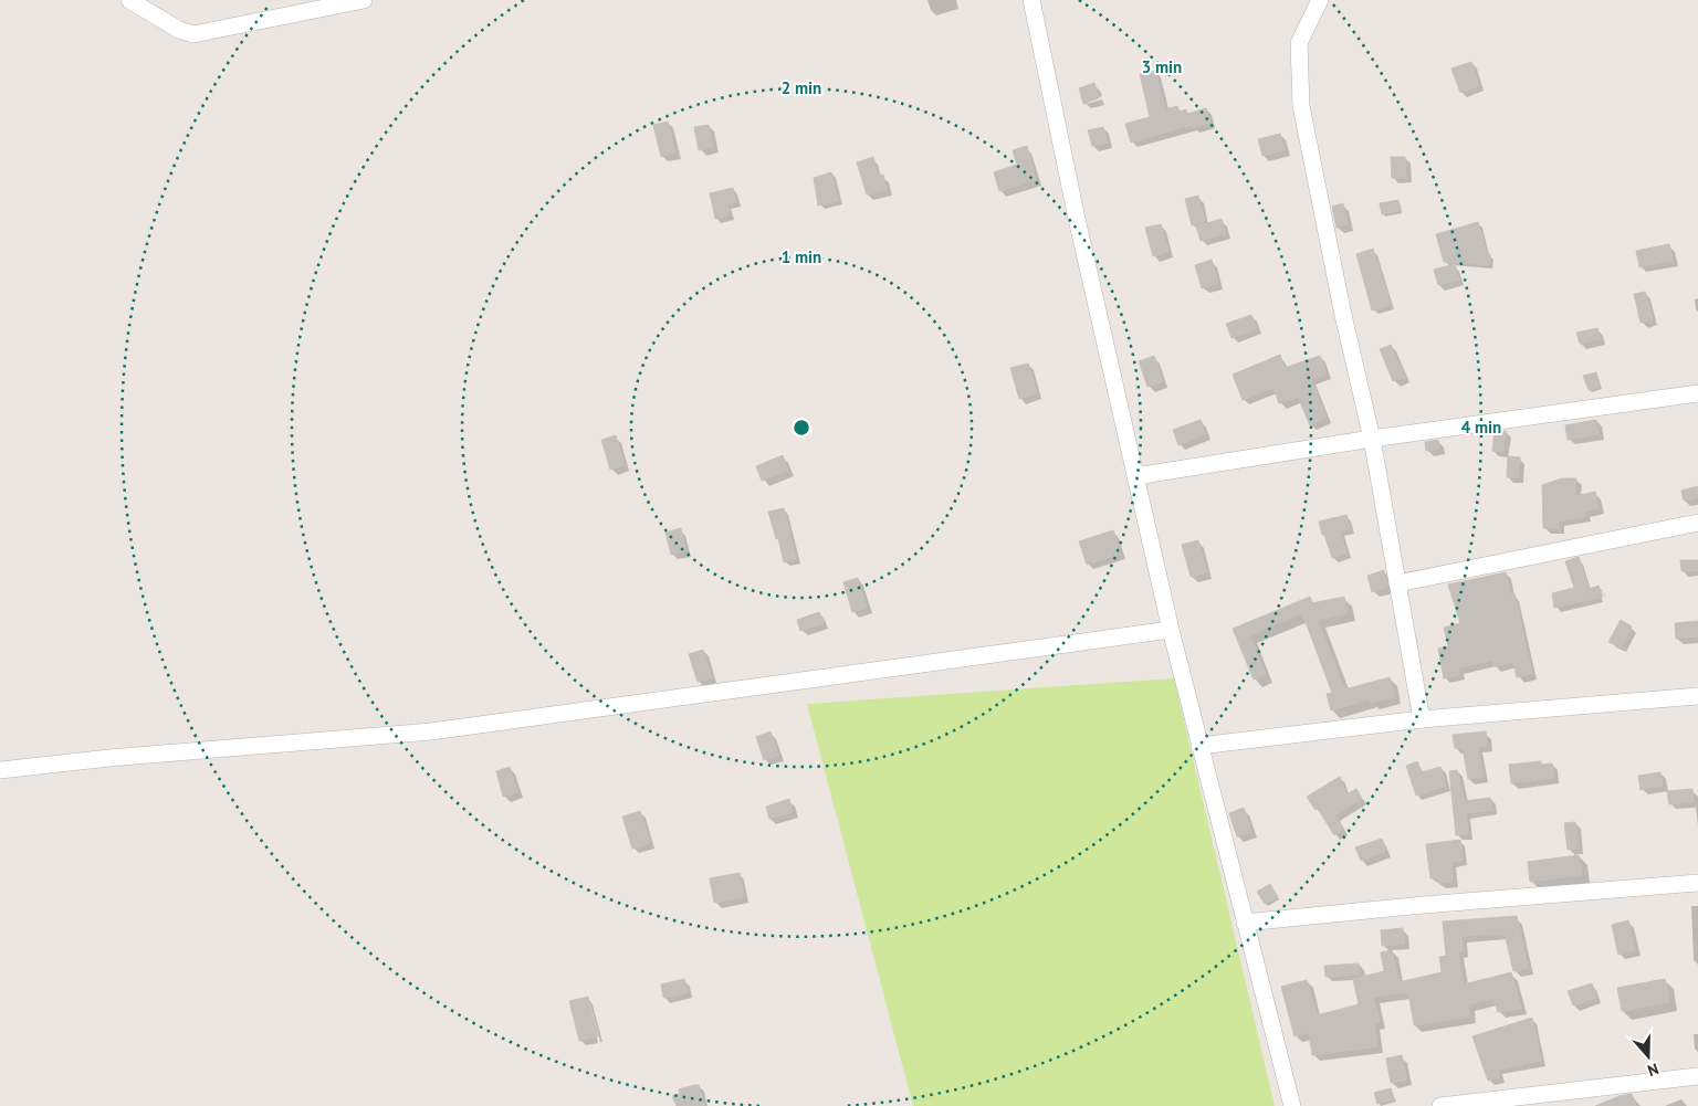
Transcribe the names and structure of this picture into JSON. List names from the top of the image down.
{
  "north": "bottom",
  "rings": [
    "3 min",
    "2 min",
    "1 min",
    "4 min"
  ]
}
